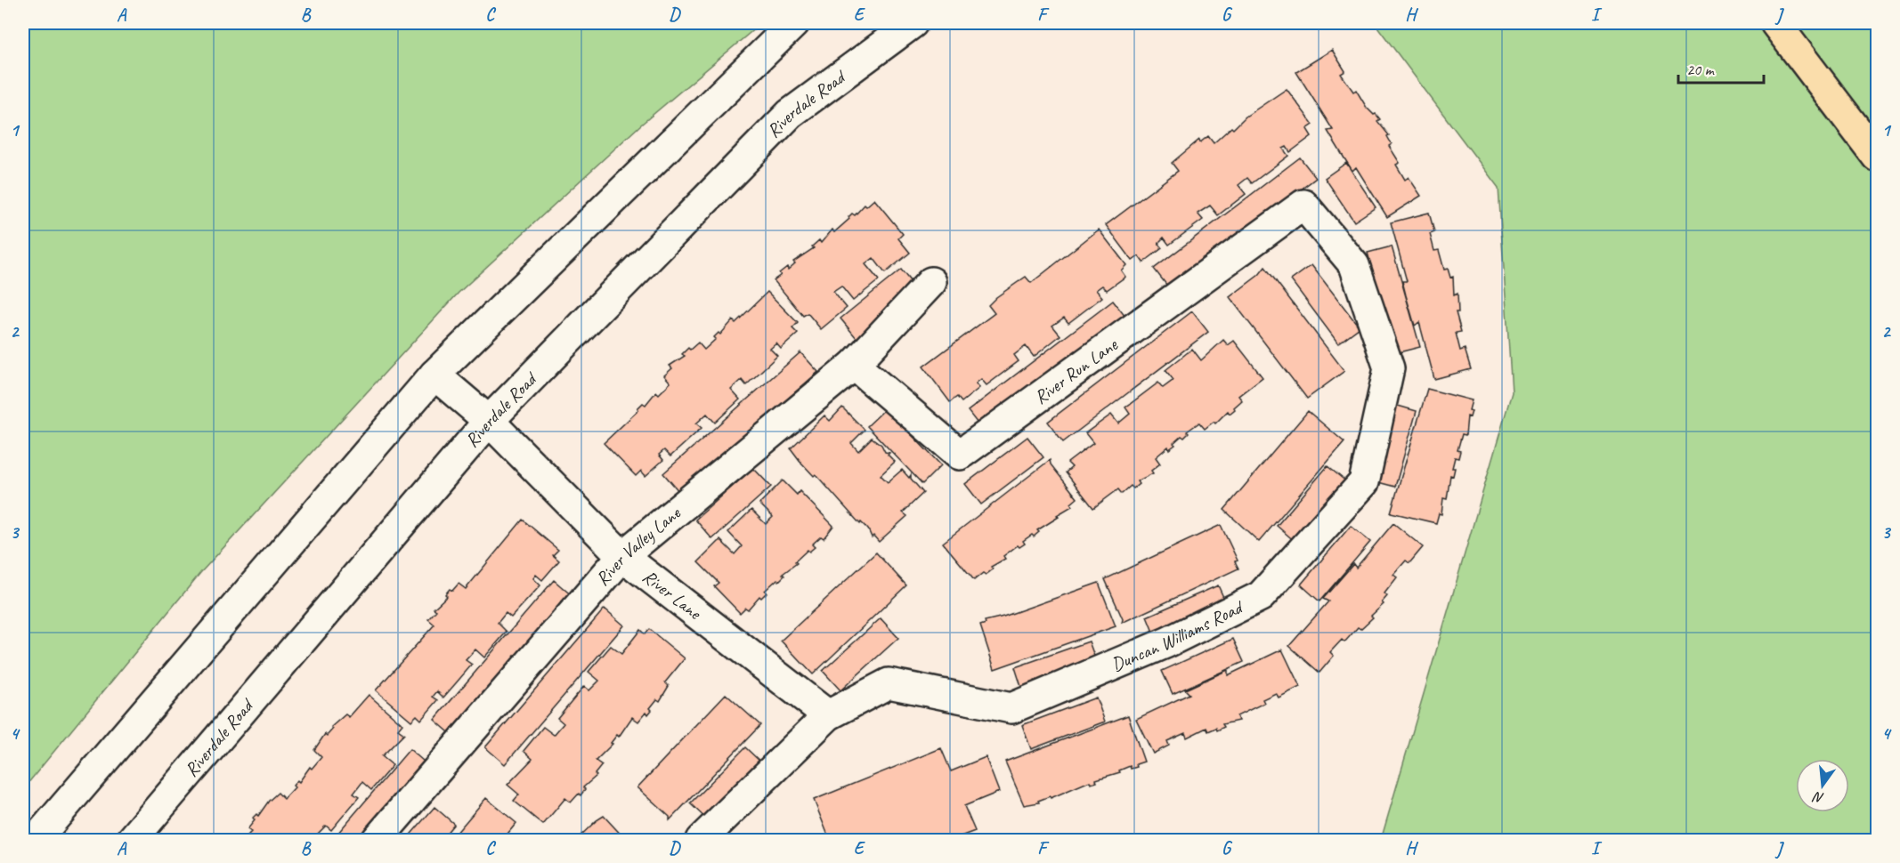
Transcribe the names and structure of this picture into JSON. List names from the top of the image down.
{
  "streets": {
    "street": [
      "Riverdale Road",
      "River Run Lane",
      "River Valley Lane",
      "River Lane",
      "Duncan Williams Road"
    ]
  },
  "crossings": [
    ["Riverdale Road", "River Lane"],
    ["River Run Lane", "River Valley Lane"],
    ["River Run Lane", "Duncan Williams Road"],
    ["River Valley Lane", "River Lane"],
    ["River Lane", "Duncan Williams Road"]
  ],
  "scale_bar": "20 m",
  "north": "bottom",
  "grid": {
    "columns": [
      "A",
      "B",
      "C",
      "D",
      "E",
      "F",
      "G",
      "H",
      "I",
      "J"
    ],
    "rows": [
      "1",
      "2",
      "3",
      "4"
    ]
  }
}
